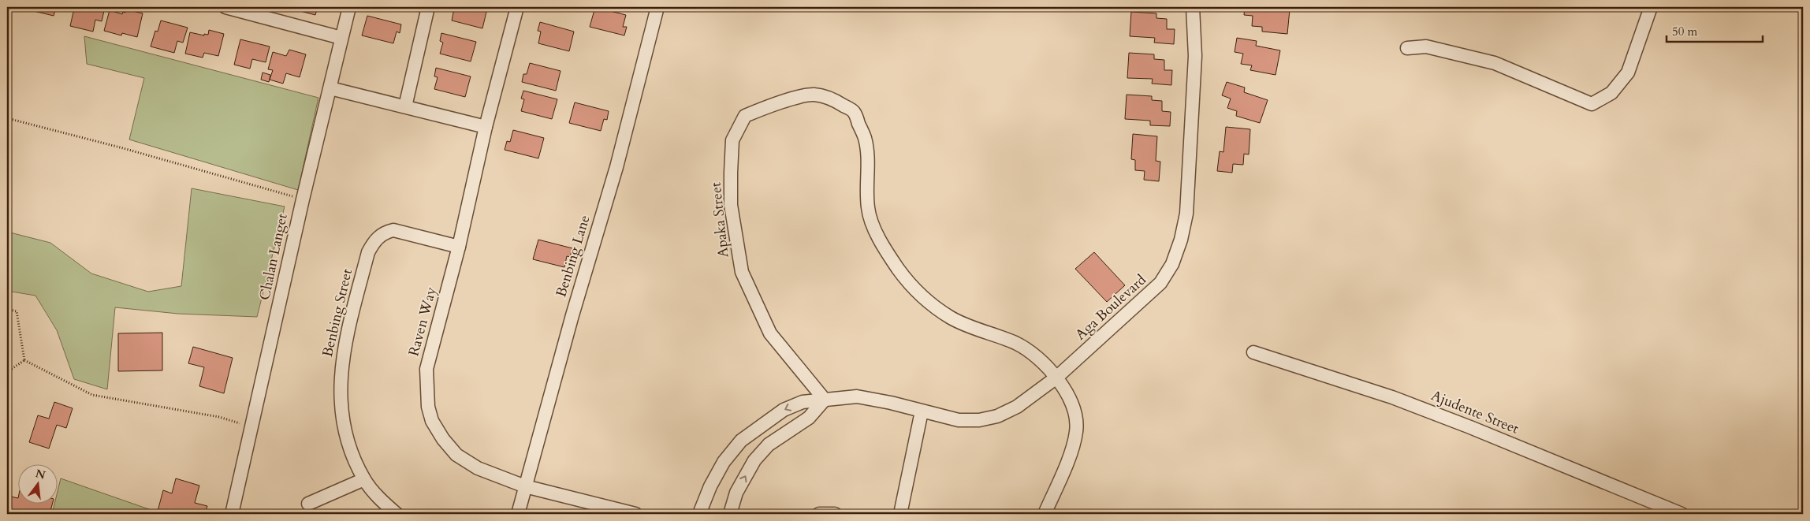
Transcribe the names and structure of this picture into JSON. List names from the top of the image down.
{
  "streets": {
    "street": [
      "Apaka Street",
      "Benbing Lane",
      "Chalan Langet",
      "Aga Boulevard",
      "Benbing Street",
      "Raven Way",
      "Ajudente Street"
    ]
  },
  "crossings": [
    ["Apaka Street", "Aga Boulevard"],
    ["Benbing Lane", "Raven Way"],
    ["Benbing Street", "Raven Way"]
  ],
  "scale_bar": "50 m",
  "north": "top"
}
